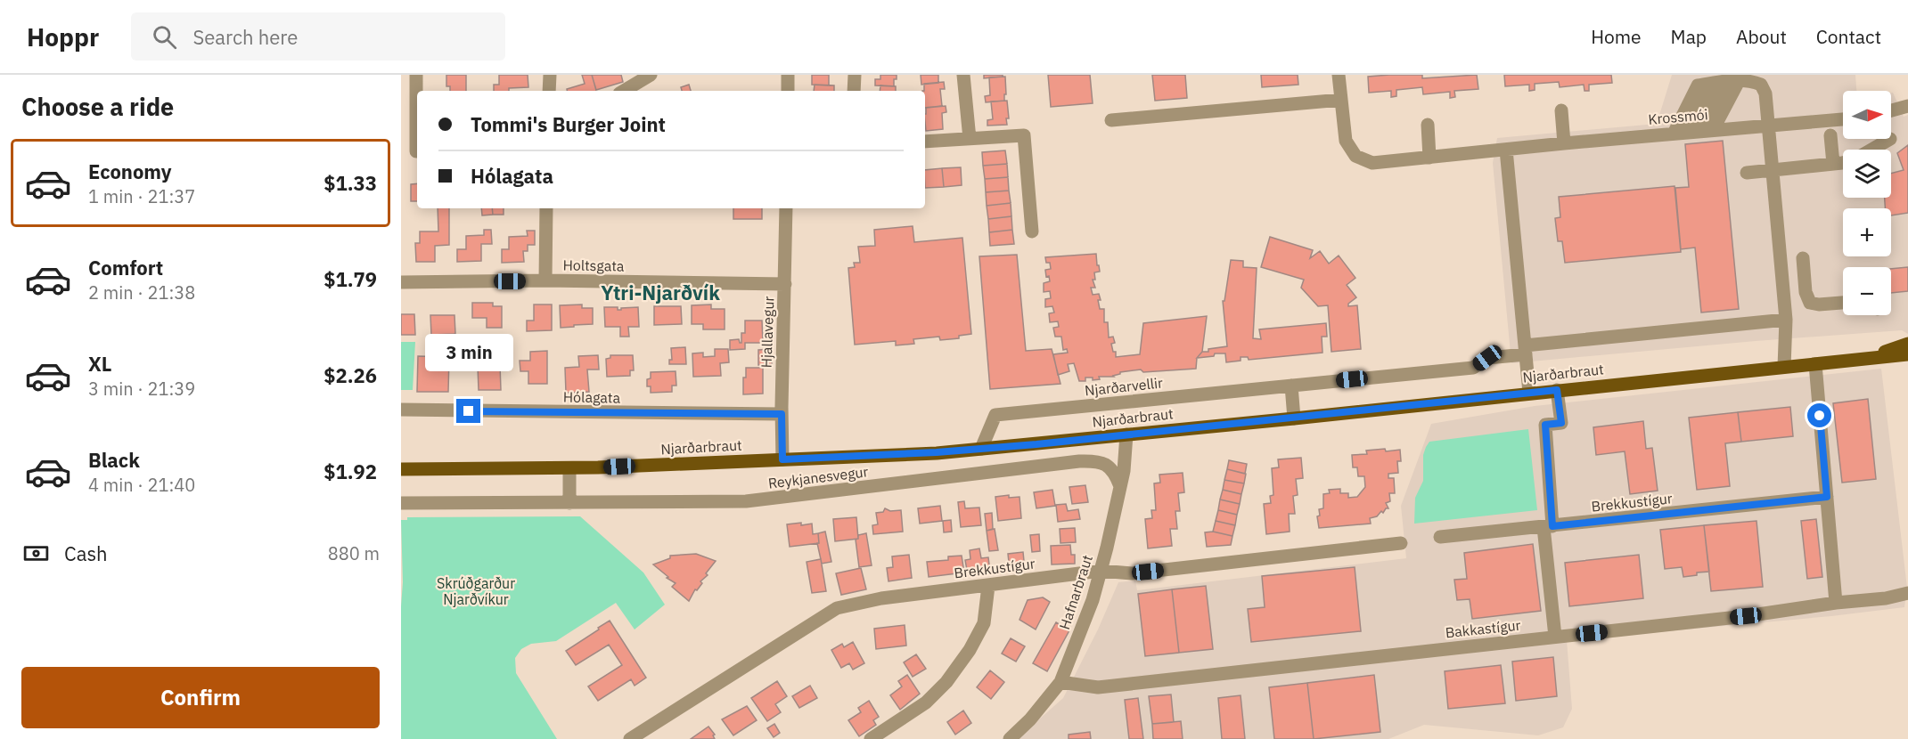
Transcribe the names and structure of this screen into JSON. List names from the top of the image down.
{
  "streets": {
    "main road": ["Njarðarbraut"],
    "street": [
      "Krossmói",
      "Holtsgata",
      "Hjallavegur",
      "Njarðarvellir",
      "Hólagata",
      "Reykjanesvegur",
      "Brekkustígur",
      "Hafnarbraut",
      "Bakkastígur"
    ]
  },
  "crossings": [
    ["Holtsgata", "Hjallavegur"],
    ["Hjallavegur", "Njarðarbraut"],
    ["Hjallavegur", "Hólagata"],
    ["Njarðarbraut", "Njarðarvellir"],
    ["Njarðarbraut", "Hafnarbraut"],
    ["Reykjanesvegur", "Hafnarbraut"],
    ["Brekkustígur", "Hafnarbraut"],
    ["Hafnarbraut", "Bakkastígur"]
  ],
  "districts": ["Ytri-Njarðvík"],
  "parks": ["Skrúðgarður Njarðvíkur"],
  "north": "right",
  "page": {
    "header": "Hoppr",
    "search": "Search here",
    "nav": [
      "Home",
      "Map",
      "About",
      "Contact"
    ],
    "heading": "Choose a ride",
    "map_buttons": ["+", "−"],
    "banner": ["Tommi's Burger Joint", "Hólagata"],
    "list": [
      {
        "name": "Economy",
        "note": "1 min · 21:37",
        "value": "$1.33"
      },
      {
        "name": "Comfort",
        "note": "2 min · 21:38",
        "value": "$1.79"
      },
      {
        "name": "XL",
        "note": "3 min · 21:39",
        "value": "$2.26"
      },
      {
        "name": "Black",
        "note": "4 min · 21:40",
        "value": "$1.92"
      }
    ],
    "bubble": "3 min",
    "pay": ["Cash", "880 m"],
    "buttons": "Confirm"
  }
}
